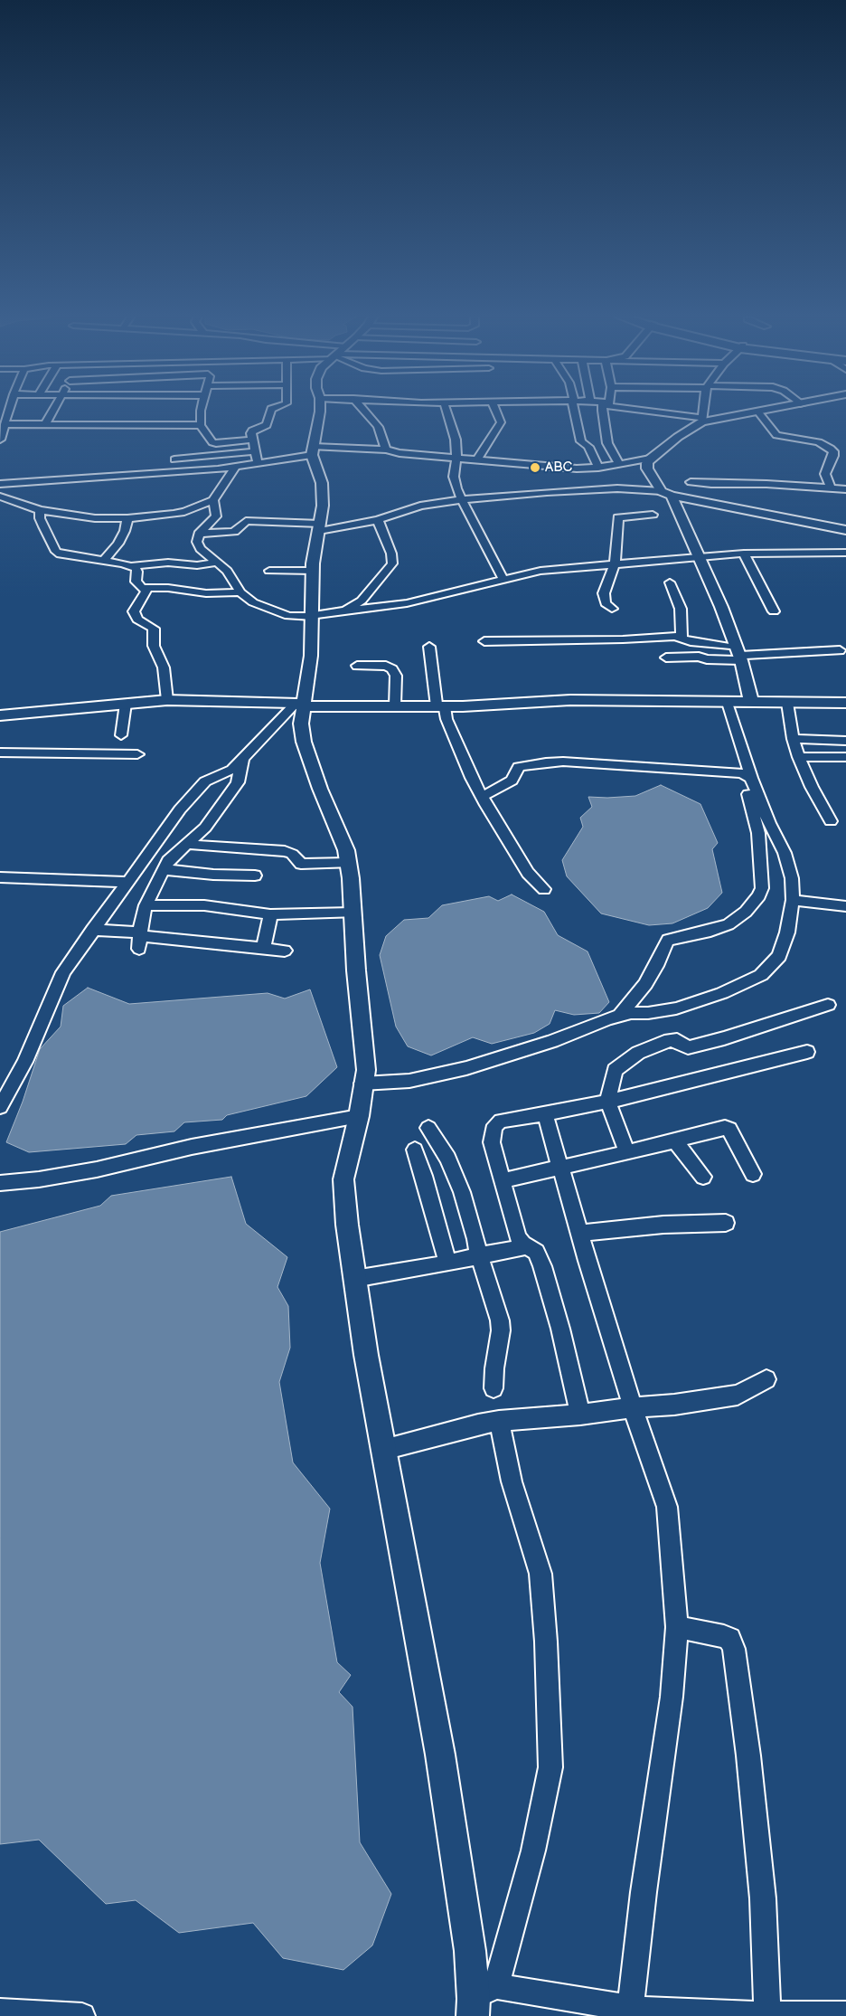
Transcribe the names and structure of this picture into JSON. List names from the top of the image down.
{
  "places": ["ABC"]
}
